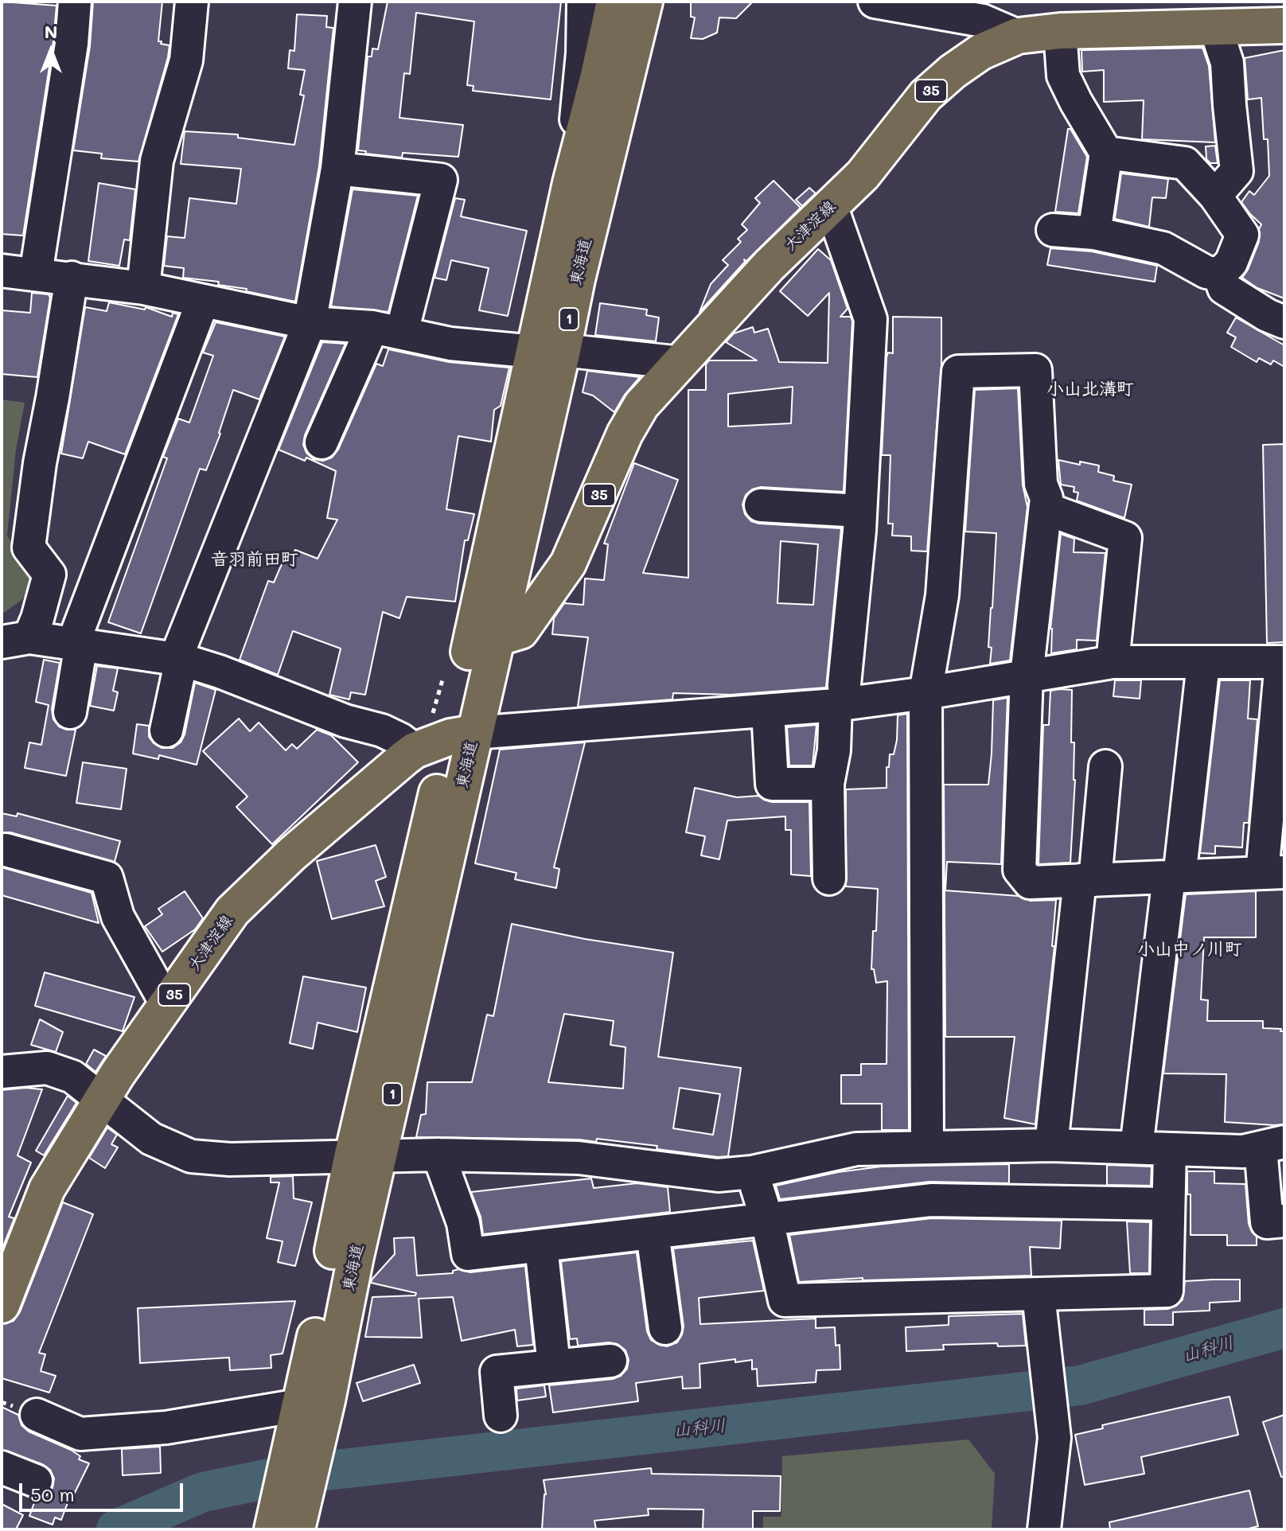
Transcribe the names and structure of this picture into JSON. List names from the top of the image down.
{
  "streets": {
    "main road": [
      "35",
      "大津淀線",
      "東海道",
      "1"
    ]
  },
  "crossings": [
    ["大津淀線", "東海道"]
  ],
  "districts": ["小山北溝町", "音羽前田町", "小山中ノ川町"],
  "water": ["山科川"],
  "scale_bar": "50 m",
  "north": "top"
}
